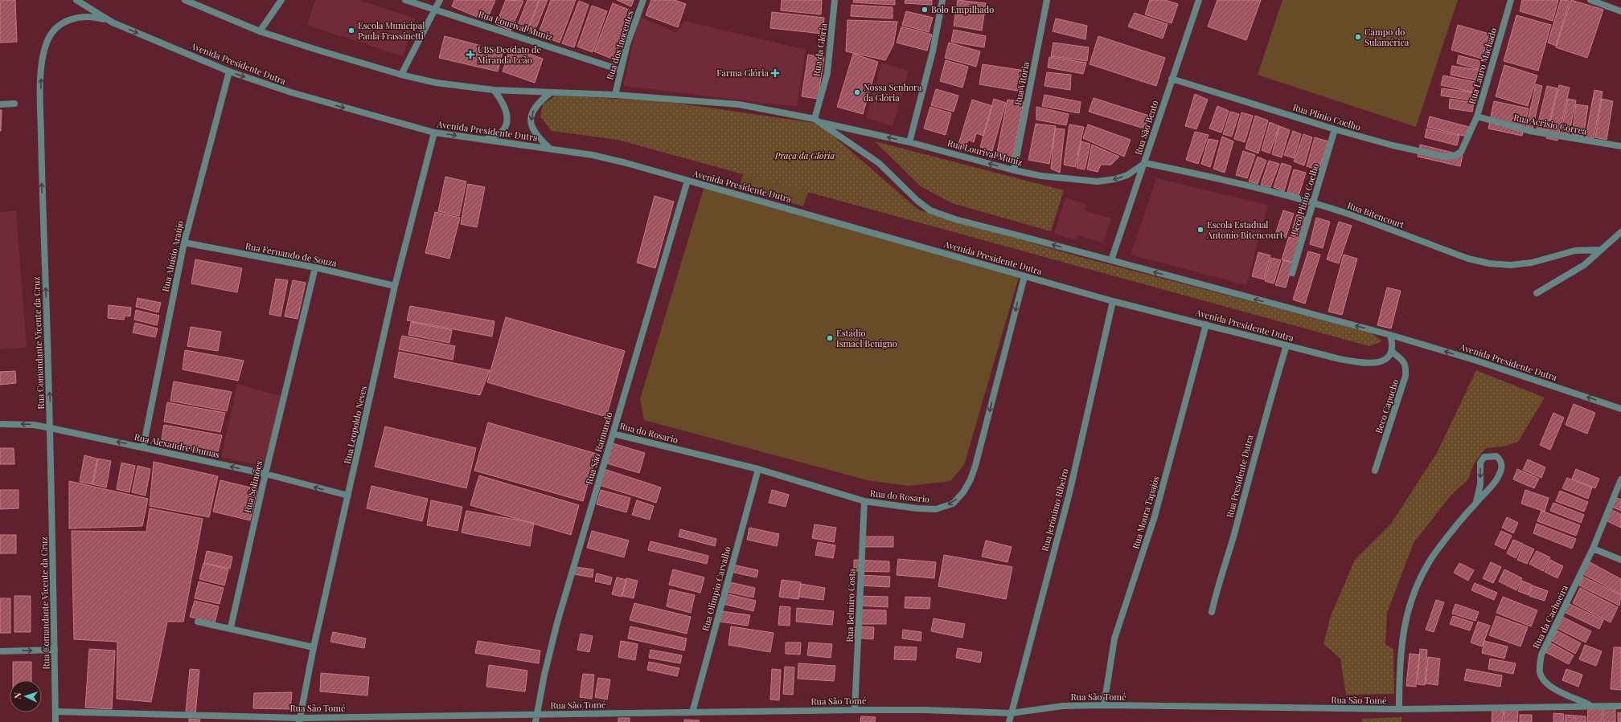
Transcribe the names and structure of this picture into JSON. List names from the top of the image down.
{
  "streets": {
    "street": [
      "Rua Lourival Muniz",
      "Rua dos Inocentes",
      "Rua da Glória",
      "Avenida Presidente Dutra",
      "Rua Lauro Machado",
      "Rua Vitória",
      "Rua Plínio Coelho",
      "Rua Acrisio Correa",
      "Rua São Bento",
      "Beco Plínio Coelho",
      "Rua Bitencourt",
      "Rua Fernando de Souza",
      "Rua Aluísio Araújo",
      "Rua Comandante Vicente da Cruz",
      "Beco Capucho",
      "Rua Leopoldo Neves",
      "Rua do Rosario",
      "Rua Alexandre Dumas",
      "Rua São Raimundo",
      "Rua Presidente Dutra",
      "Rua Solimões",
      "Rua Jerônimo Ribeiro",
      "Rua Moura Tapajós",
      "Rua Olimpio Carvalho",
      "Rua Belmiro Costa",
      "Rua da Cachoeira",
      "Rua São Tomé"
    ]
  },
  "crossings": [
    ["Rua Lourival Muniz", "Rua dos Inocentes"],
    ["Rua Lourival Muniz", "Rua da Glória"],
    ["Rua Lourival Muniz", "Avenida Presidente Dutra"],
    ["Rua Lourival Muniz", "Rua Vitória"],
    ["Rua Lourival Muniz", "Rua São Bento"],
    ["Rua Lourival Muniz", "Rua Bitencourt"],
    ["Rua dos Inocentes", "Avenida Presidente Dutra"],
    ["Rua da Glória", "Avenida Presidente Dutra"],
    ["Avenida Presidente Dutra", "Rua São Bento"],
    ["Avenida Presidente Dutra", "Rua Aluísio Araújo"],
    ["Avenida Presidente Dutra", "Rua Comandante Vicente da Cruz"],
    ["Avenida Presidente Dutra", "Beco Capucho"],
    ["Avenida Presidente Dutra", "Rua Leopoldo Neves"],
    ["Avenida Presidente Dutra", "Rua do Rosario"],
    ["Avenida Presidente Dutra", "Rua São Raimundo"],
    ["Avenida Presidente Dutra", "Rua Presidente Dutra"],
    ["Avenida Presidente Dutra", "Rua Jerônimo Ribeiro"],
    ["Avenida Presidente Dutra", "Rua Moura Tapajós"],
    ["Rua Lauro Machado", "Rua Plínio Coelho"],
    ["Rua Lauro Machado", "Rua Acrisio Correa"],
    ["Rua Plínio Coelho", "Rua São Bento"],
    ["Rua Plínio Coelho", "Beco Plínio Coelho"],
    ["Rua São Bento", "Rua Bitencourt"],
    ["Beco Plínio Coelho", "Rua Bitencourt"],
    ["Rua Fernando de Souza", "Rua Aluísio Araújo"],
    ["Rua Fernando de Souza", "Rua Leopoldo Neves"],
    ["Rua Fernando de Souza", "Rua Solimões"],
    ["Rua Aluísio Araújo", "Rua Alexandre Dumas"],
    ["Rua Comandante Vicente da Cruz", "Rua Alexandre Dumas"],
    ["Rua Comandante Vicente da Cruz", "Rua São Tomé"],
    ["Rua Leopoldo Neves", "Rua Alexandre Dumas"],
    ["Rua Leopoldo Neves", "Rua São Tomé"],
    ["Rua do Rosario", "Rua São Raimundo"],
    ["Rua do Rosario", "Rua Olimpio Carvalho"],
    ["Rua do Rosario", "Rua Belmiro Costa"],
    ["Rua Alexandre Dumas", "Rua Solimões"],
    ["Rua São Raimundo", "Rua São Tomé"],
    ["Rua Jerônimo Ribeiro", "Rua São Tomé"],
    ["Rua Moura Tapajós", "Rua São Tomé"],
    ["Rua Olimpio Carvalho", "Rua São Tomé"],
    ["Rua Belmiro Costa", "Rua São Tomé"],
    ["Rua da Cachoeira", "Rua São Tomé"]
  ],
  "one_way": [
    "Rua Lourival Muniz",
    "Rua Comandante Vicente da Cruz",
    "Rua do Rosario",
    "Rua Alexandre Dumas"
  ],
  "parks": ["Praça da Glória"],
  "places": {
    "other": [
      "Bolo Empilhado",
      "Escola Municipal Paula Frassinetti",
      "Campo do Sulamérica",
      "Nossa Senhora da Glória",
      "Escola Estadual Antonio Bitencourt",
      "Estádio Ismael Benigno"
    ],
    "health": ["UBS Deodato de Miranda Leão", "Farma Glória"]
  },
  "north": "left"
}
